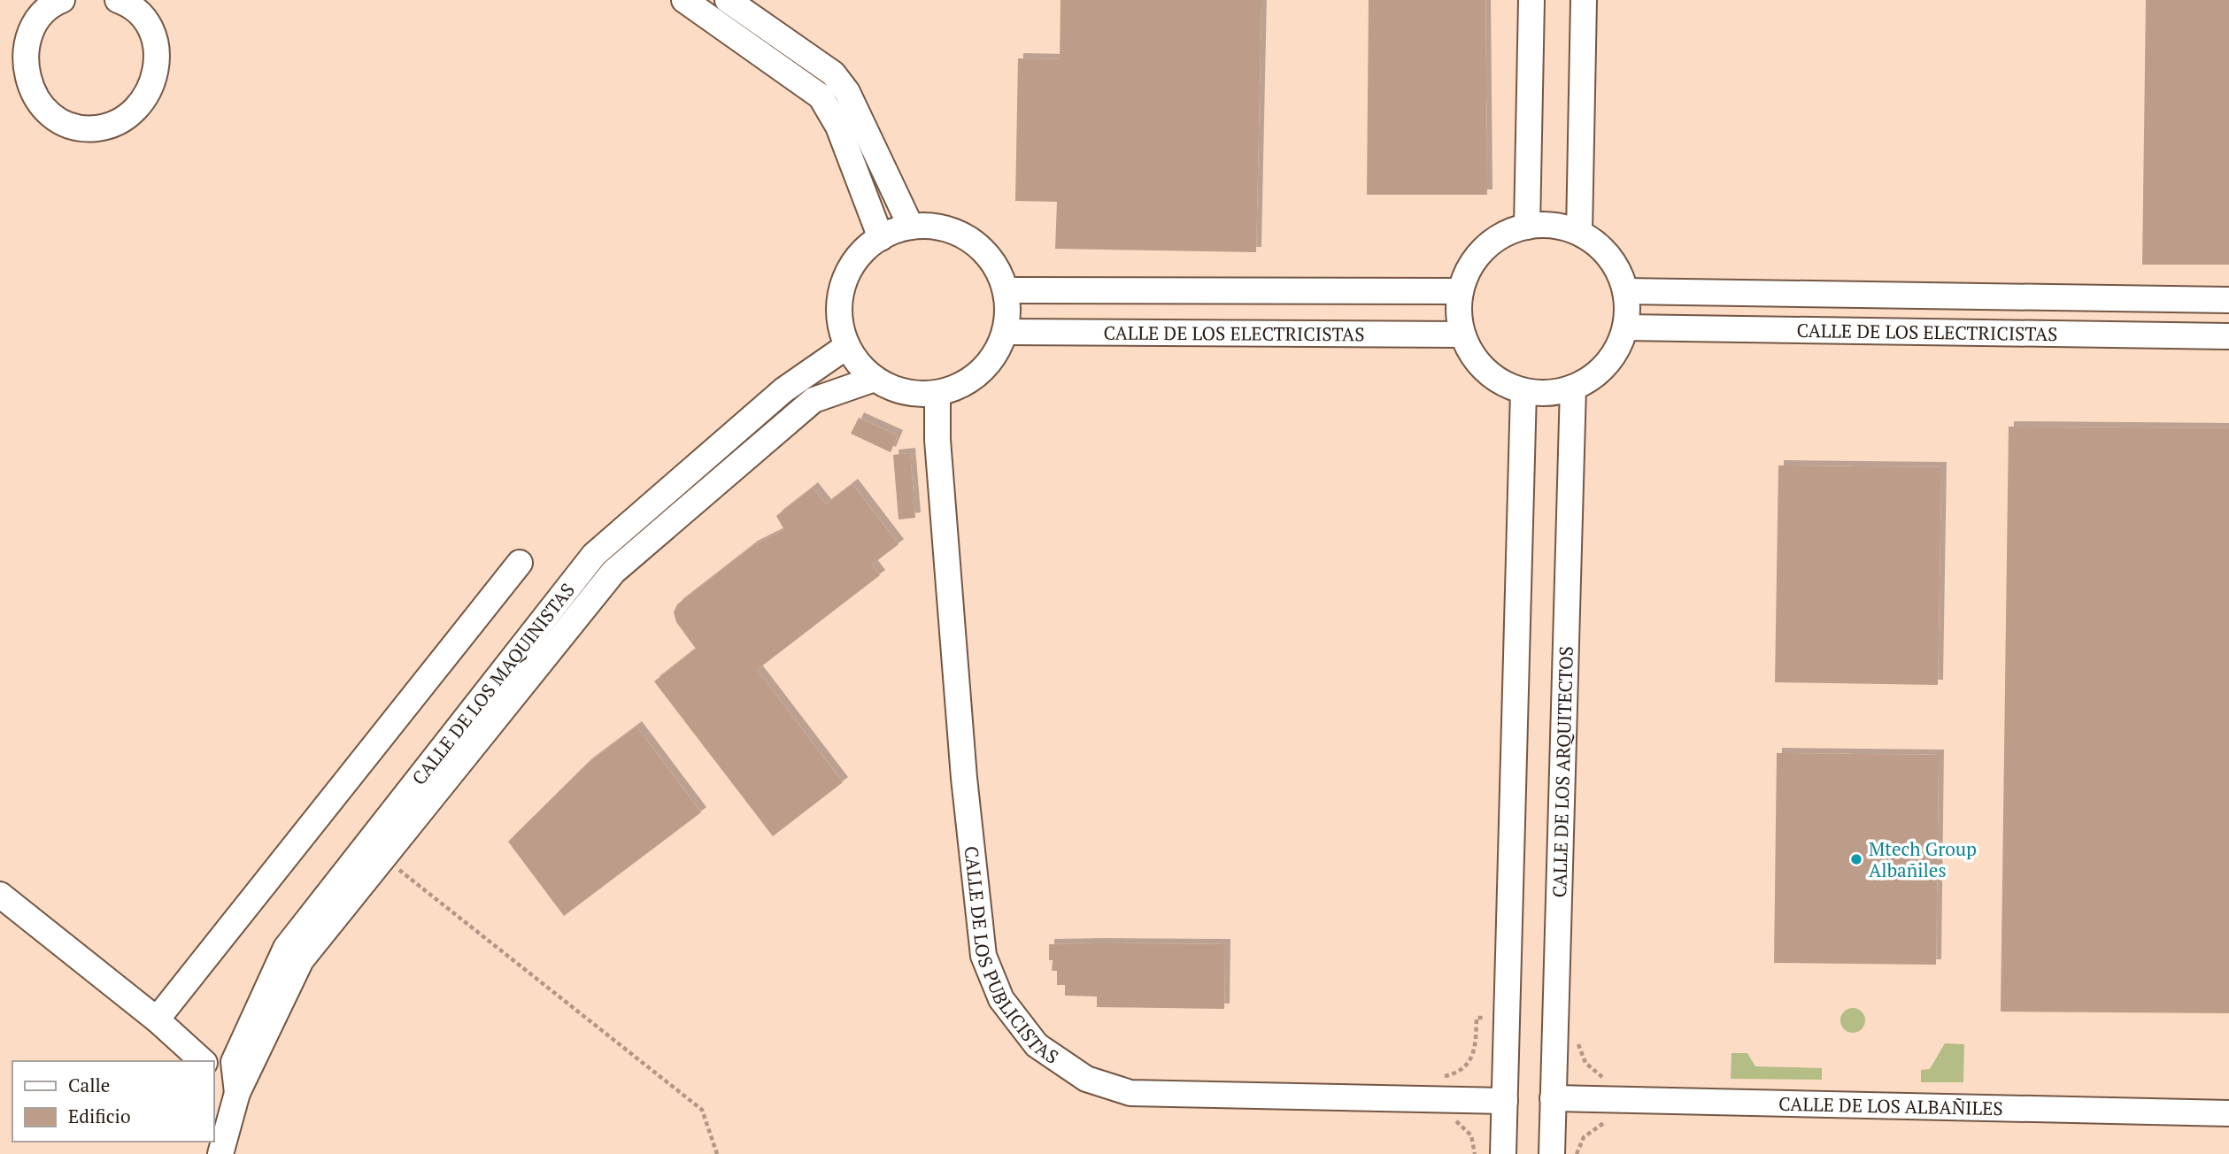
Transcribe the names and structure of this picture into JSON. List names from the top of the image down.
{
  "streets": {
    "street": [
      "CALLE DE LOS ELECTRICISTAS",
      "CALLE DE LOS MAQUINISTAS",
      "CALLE DE LOS ARQUITECTOS",
      "CALLE DE LOS PUBLICISTAS",
      "CALLE DE LOS ALBAÑILES"
    ]
  },
  "crossings": [
    ["CALLE DE LOS ELECTRICISTAS", "CALLE DE LOS MAQUINISTAS"],
    ["CALLE DE LOS ELECTRICISTAS", "CALLE DE LOS ARQUITECTOS"],
    ["CALLE DE LOS ELECTRICISTAS", "CALLE DE LOS PUBLICISTAS"],
    ["CALLE DE LOS MAQUINISTAS", "CALLE DE LOS PUBLICISTAS"],
    ["CALLE DE LOS ARQUITECTOS", "CALLE DE LOS ALBAÑILES"]
  ],
  "places": ["Mtech Group Albañiles"],
  "legend": ["Calle", "Edificio"]
}
